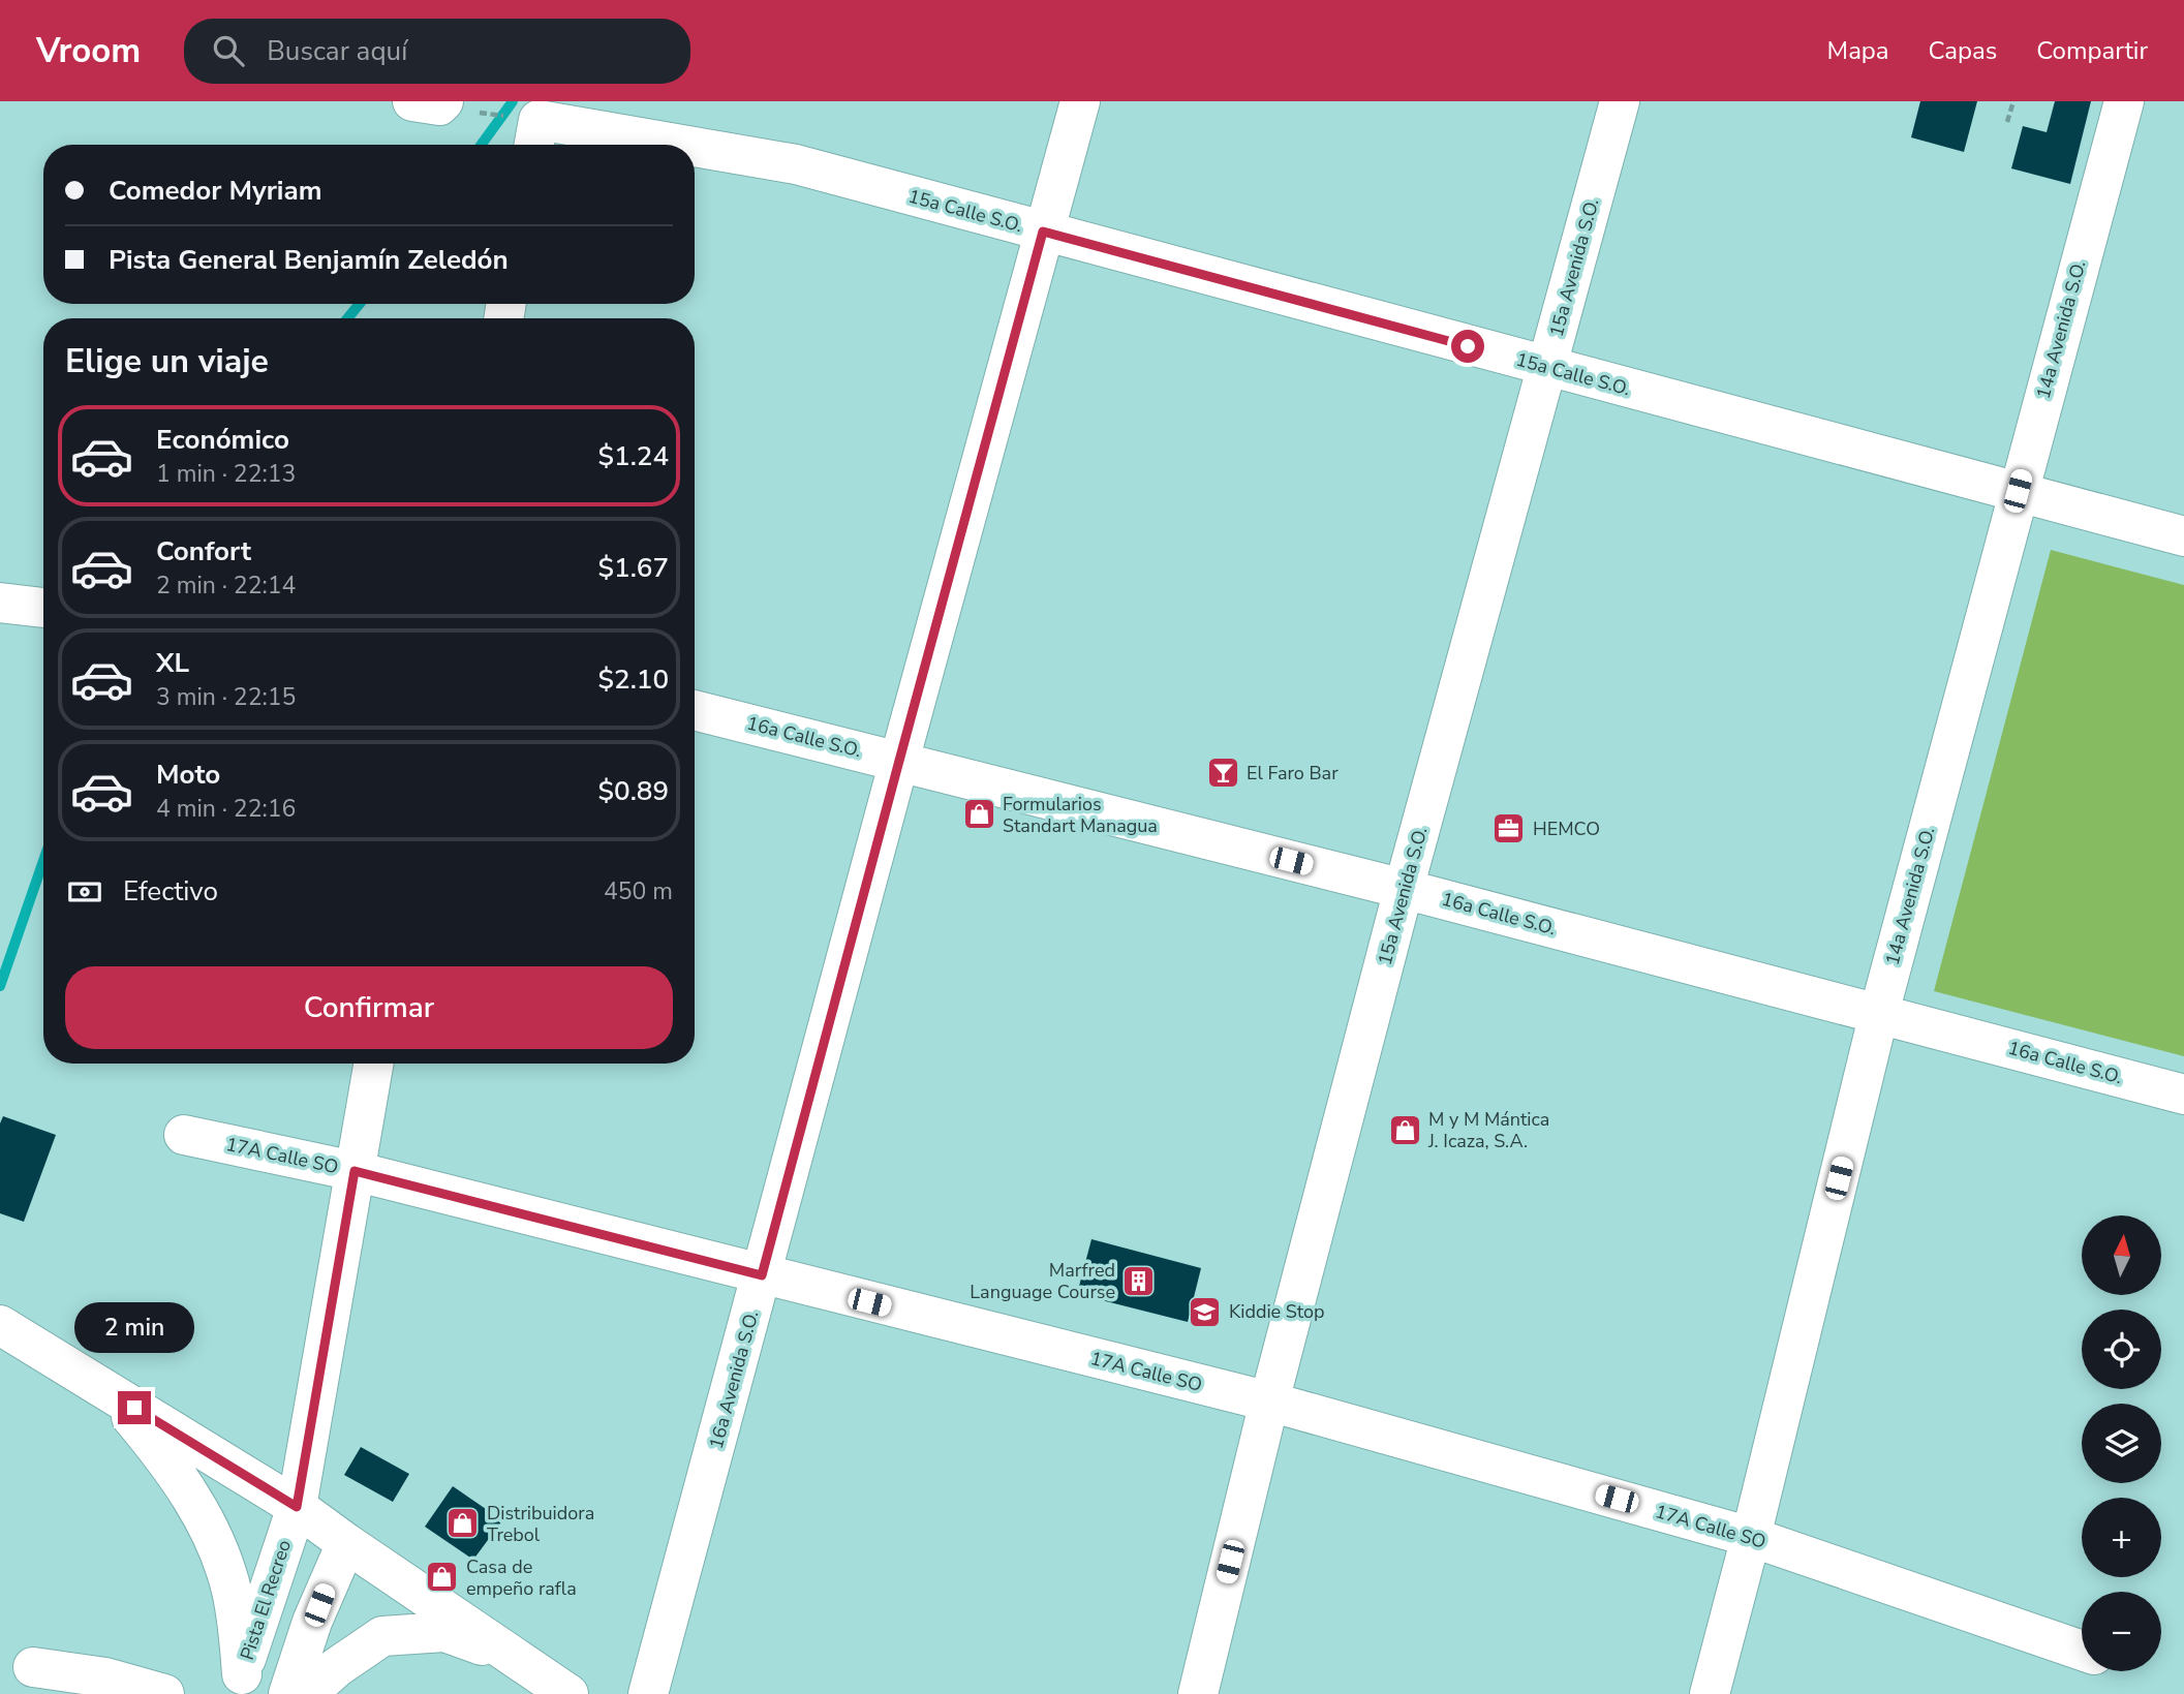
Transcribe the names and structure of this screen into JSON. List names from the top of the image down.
{
  "streets": {
    "street": [
      "15a Calle S.O.",
      "15a Avenida S.O.",
      "14a Avenida S.O.",
      "16a Calle S.O.",
      "17A Calle SO",
      "16a Avenida S.O.",
      "Pista El Recreo"
    ]
  },
  "crossings": [
    ["15a Calle S.O.", "15a Avenida S.O."],
    ["15a Calle S.O.", "14a Avenida S.O."],
    ["15a Calle S.O.", "16a Avenida S.O."],
    ["15a Avenida S.O.", "16a Calle S.O."],
    ["15a Avenida S.O.", "17A Calle SO"],
    ["14a Avenida S.O.", "16a Calle S.O."],
    ["14a Avenida S.O.", "17A Calle SO"],
    ["16a Calle S.O.", "16a Avenida S.O."],
    ["17A Calle SO", "16a Avenida S.O."],
    ["17A Calle SO", "Pista El Recreo"]
  ],
  "places": {
    "bar": ["El Faro Bar"],
    "shop": [
      "Formularios Standart Managua",
      "M y M Mántica J. Icaza, S.A.",
      "Distribuidora Trebol",
      "Casa de empeño rafla"
    ],
    "office": ["HEMCO"],
    "building": ["Marfred Language Course"],
    "school or university": ["Kiddie Stop"]
  },
  "north": "top",
  "page": {
    "header": "Vroom",
    "search": "Buscar aquí",
    "nav": ["Mapa", "Capas", "Compartir"],
    "banner": ["Comedor Myriam", "Pista General Benjamín Zeledón"],
    "heading": "Elige un viaje",
    "list": [
      {
        "name": "Económico",
        "note": "1 min · 22:13",
        "value": "$1.24"
      },
      {
        "name": "Confort",
        "note": "2 min · 22:14",
        "value": "$1.67"
      },
      {
        "name": "XL",
        "note": "3 min · 22:15",
        "value": "$2.10"
      },
      {
        "name": "Moto",
        "note": "4 min · 22:16",
        "value": "$0.89"
      }
    ],
    "pay": ["Efectivo", "450 m"],
    "buttons": "Confirmar",
    "map_buttons": ["+", "−"],
    "bubble": "2 min"
  }
}
